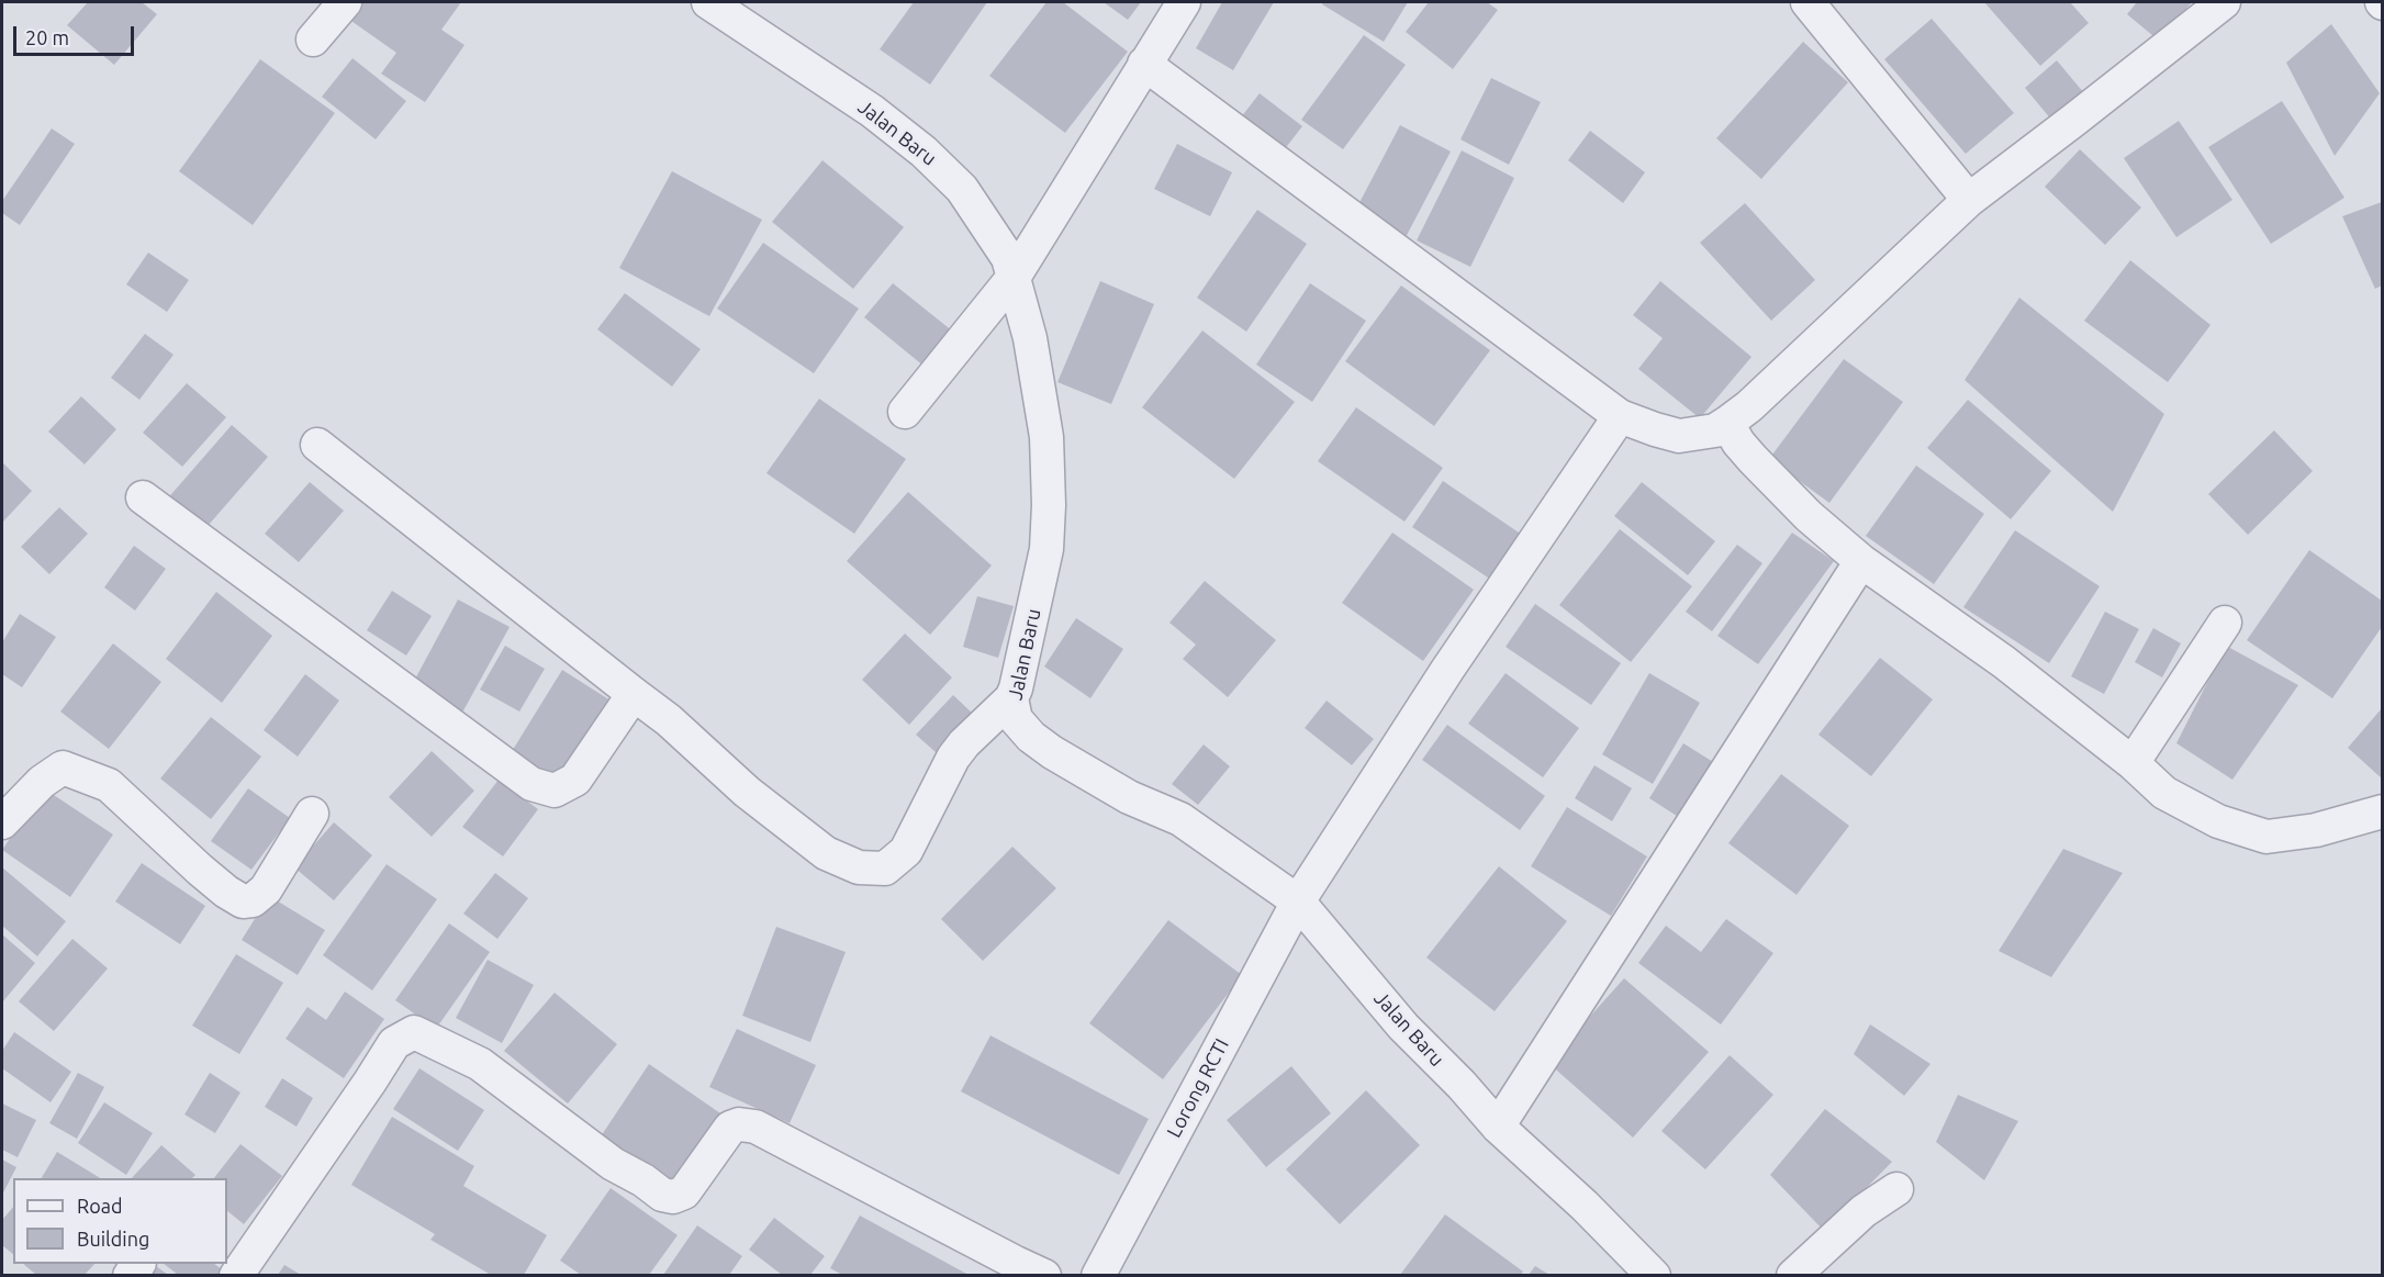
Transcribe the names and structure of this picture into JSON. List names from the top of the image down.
{
  "streets": {
    "street": ["Jalan Baru", "Lorong RCTI"]
  },
  "crossings": [
    ["Jalan Baru", "Lorong RCTI"]
  ],
  "legend": ["Road", "Building"],
  "scale_bar": "20 m"
}
